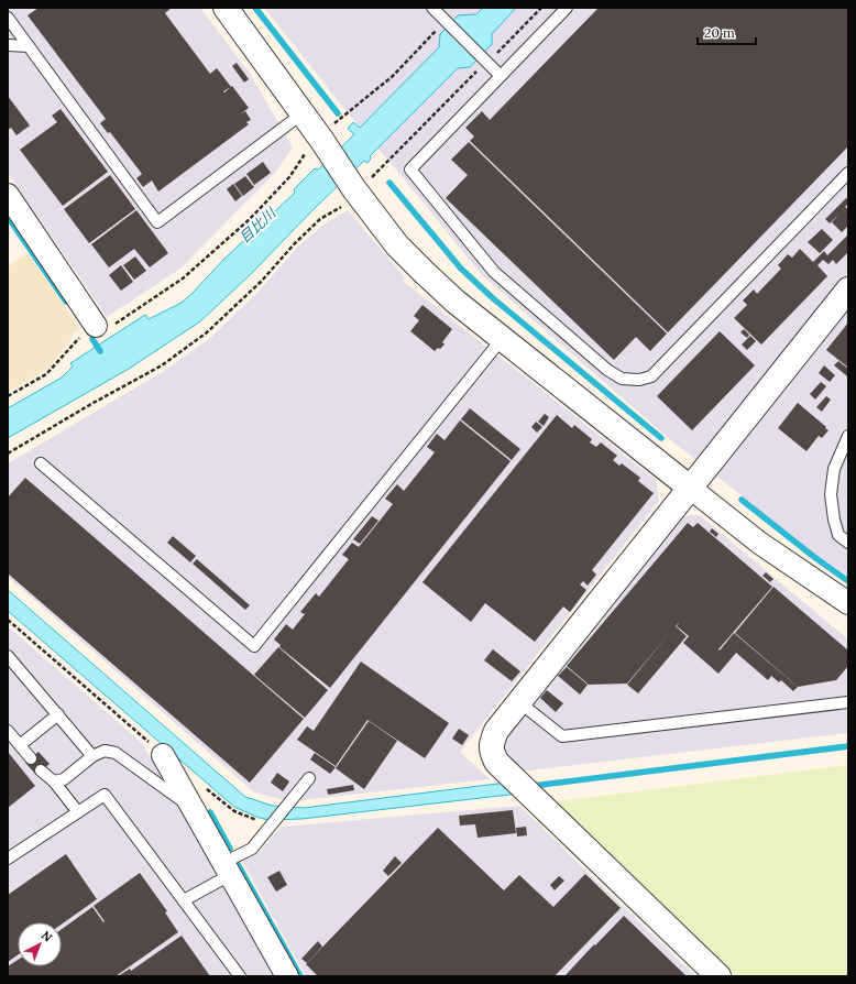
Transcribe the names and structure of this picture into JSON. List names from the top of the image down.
{
  "water": ["目比川"],
  "scale_bar": "20 m",
  "north": "top right"
}
